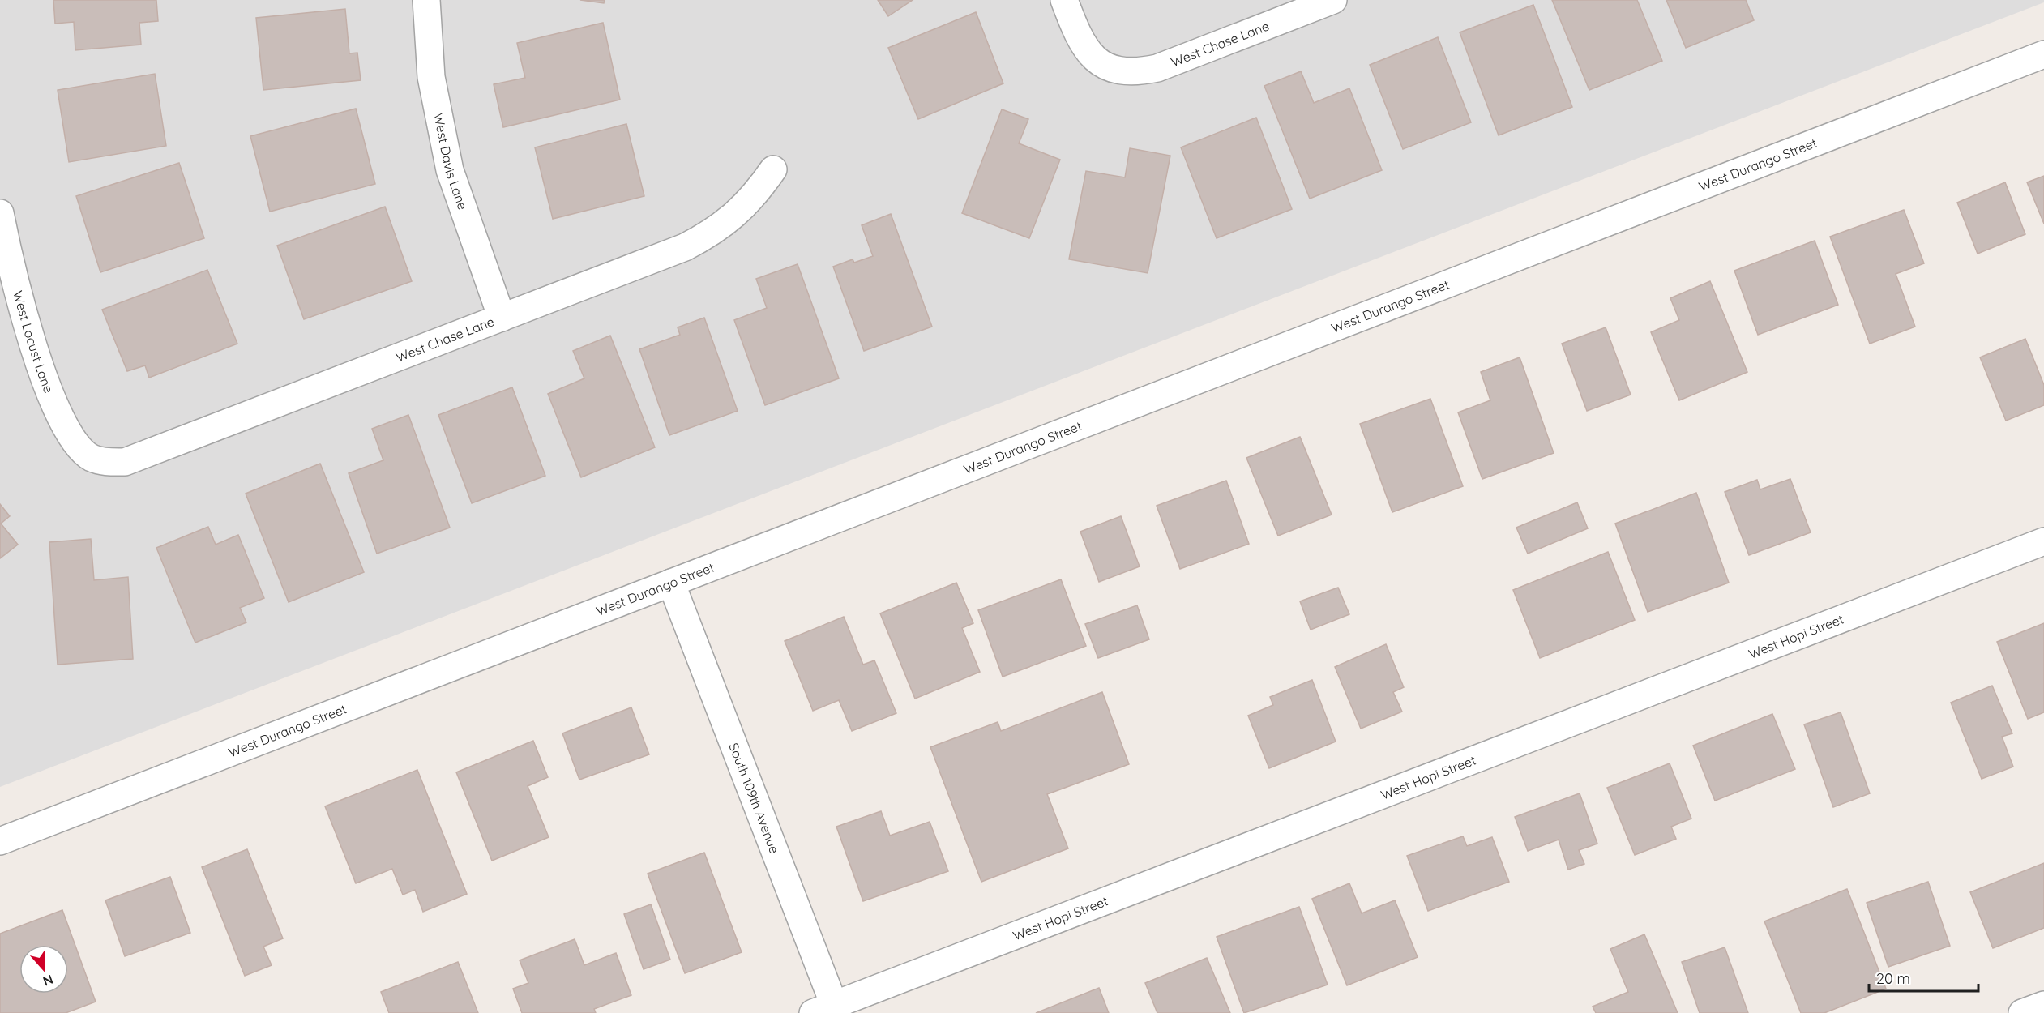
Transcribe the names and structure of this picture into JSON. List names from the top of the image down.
{
  "streets": {
    "street": [
      "West Chase Lane",
      "West Davis Lane",
      "West Durango Street",
      "West Locust Lane",
      "West Hopi Street",
      "South 109th Avenue"
    ]
  },
  "crossings": [
    ["West Chase Lane", "West Davis Lane"],
    ["West Chase Lane", "West Locust Lane"],
    ["West Durango Street", "South 109th Avenue"],
    ["West Hopi Street", "South 109th Avenue"]
  ],
  "scale_bar": "20 m",
  "north": "bottom"
}
